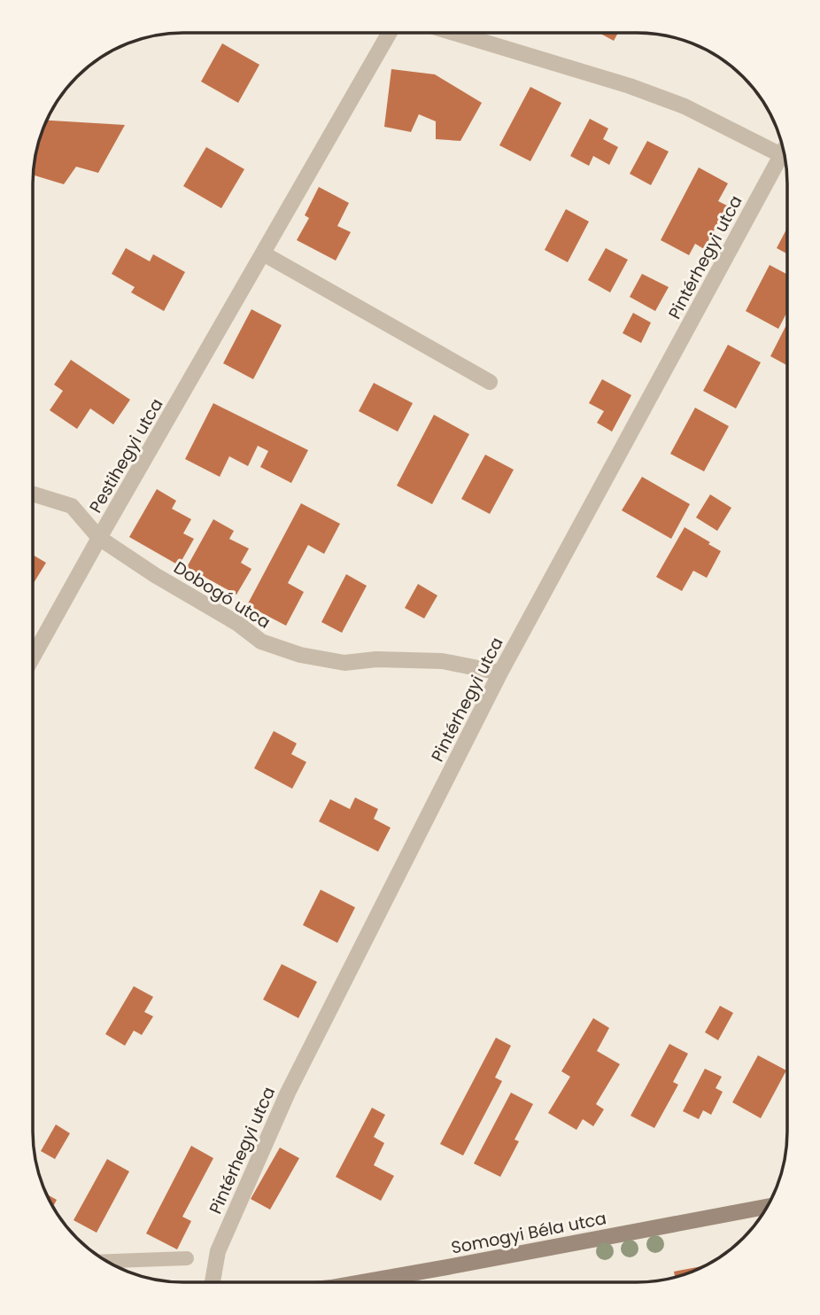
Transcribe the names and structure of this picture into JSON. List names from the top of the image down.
{
  "streets": {
    "main road": ["Somogyi Béla utca"],
    "street": ["Pintérhegyi utca", "Pestihegyi utca", "Dobogó utca"]
  },
  "crossings": [
    ["Pintérhegyi utca", "Dobogó utca"],
    ["Pestihegyi utca", "Dobogó utca"]
  ]
}
